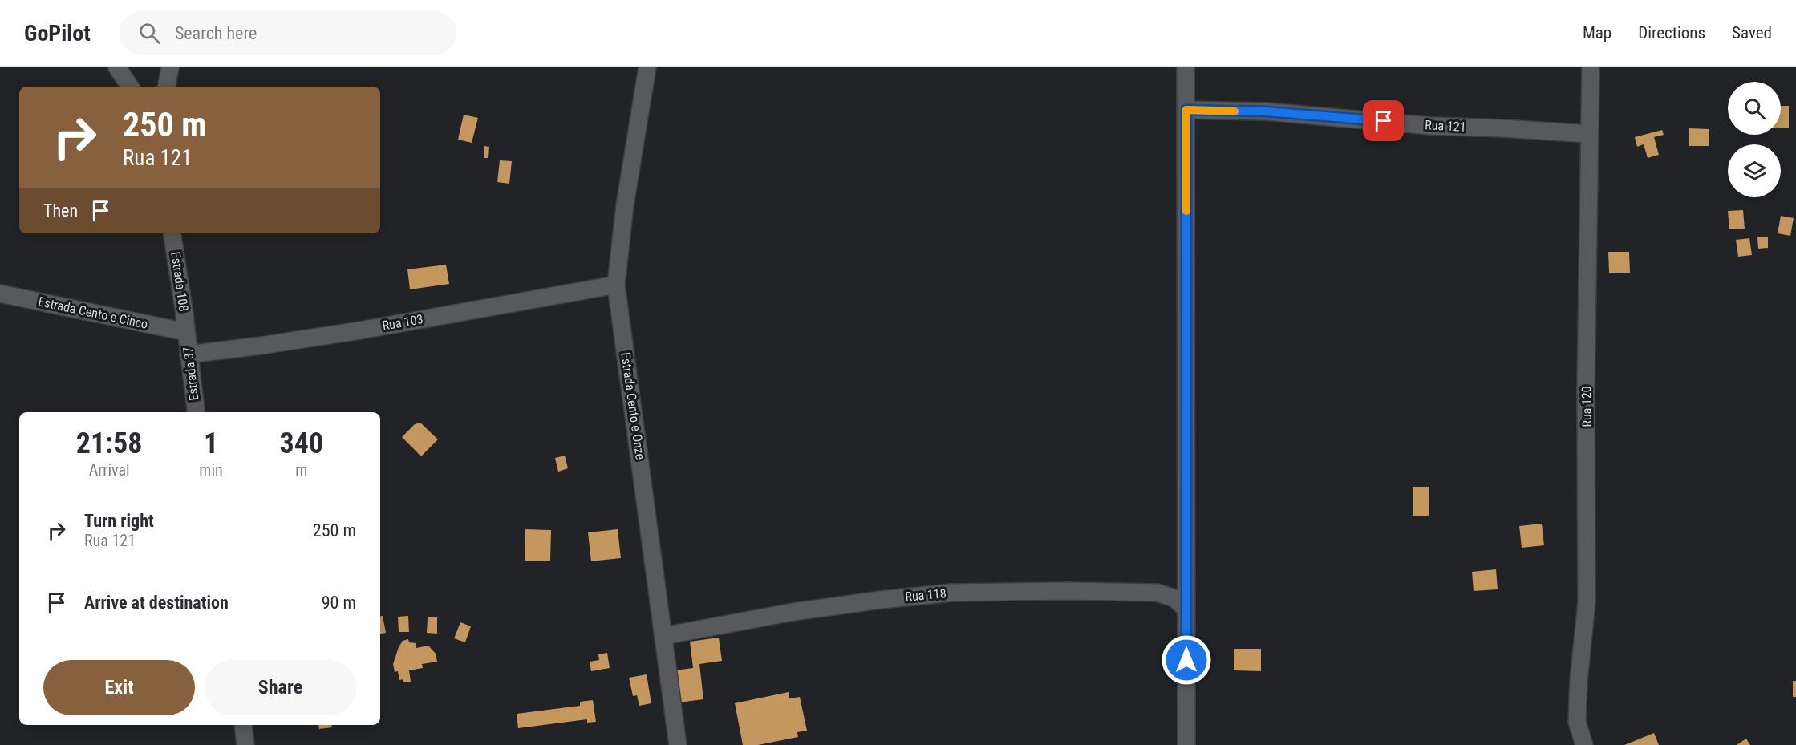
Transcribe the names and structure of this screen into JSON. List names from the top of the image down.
{
  "streets": {
    "street": [
      "Rua 121",
      "Estrada 108",
      "Estrada Cento e Cinco",
      "Rua 103",
      "Estrada 37",
      "Estrada Cento e Onze",
      "Rua 120",
      "Rua 118"
    ]
  },
  "crossings": [
    ["Rua 121", "Rua 120"],
    ["Estrada 108", "Estrada Cento e Cinco"],
    ["Estrada 108", "Estrada 37"],
    ["Estrada Cento e Cinco", "Estrada 37"],
    ["Rua 103", "Estrada 37"],
    ["Rua 103", "Estrada Cento e Onze"],
    ["Estrada Cento e Onze", "Rua 118"]
  ],
  "page": {
    "header": "GoPilot",
    "search": "Search here",
    "nav": ["Map", "Directions", "Saved"],
    "turn": ["250 m", "Rua 121"],
    "then": "Then",
    "eta": [
      "21:58",
      "Arrival",
      "1",
      "min",
      "340",
      "m"
    ],
    "list": [
      {
        "name": "Turn right",
        "note": "Rua 121",
        "value": "250 m"
      },
      {
        "name": "Arrive at destination",
        "value": "90 m"
      }
    ],
    "buttons": ["Exit", "Share"]
  }
}
